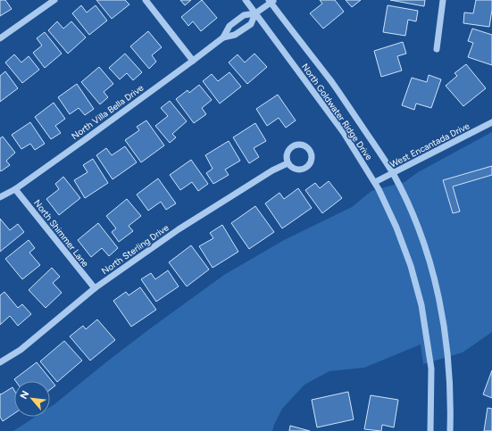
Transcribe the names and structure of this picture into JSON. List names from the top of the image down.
{
  "streets": {
    "street": [
      "North Villa Bella Drive",
      "North Goldwater Ridge Drive",
      "West Encantada Drive",
      "North Shimmer Lane",
      "North Sterling Drive"
    ]
  },
  "crossings": [
    ["North Villa Bella Drive", "North Goldwater Ridge Drive"],
    ["North Villa Bella Drive", "North Shimmer Lane"],
    ["North Goldwater Ridge Drive", "West Encantada Drive"],
    ["North Shimmer Lane", "North Sterling Drive"]
  ],
  "north": "top left"
}
